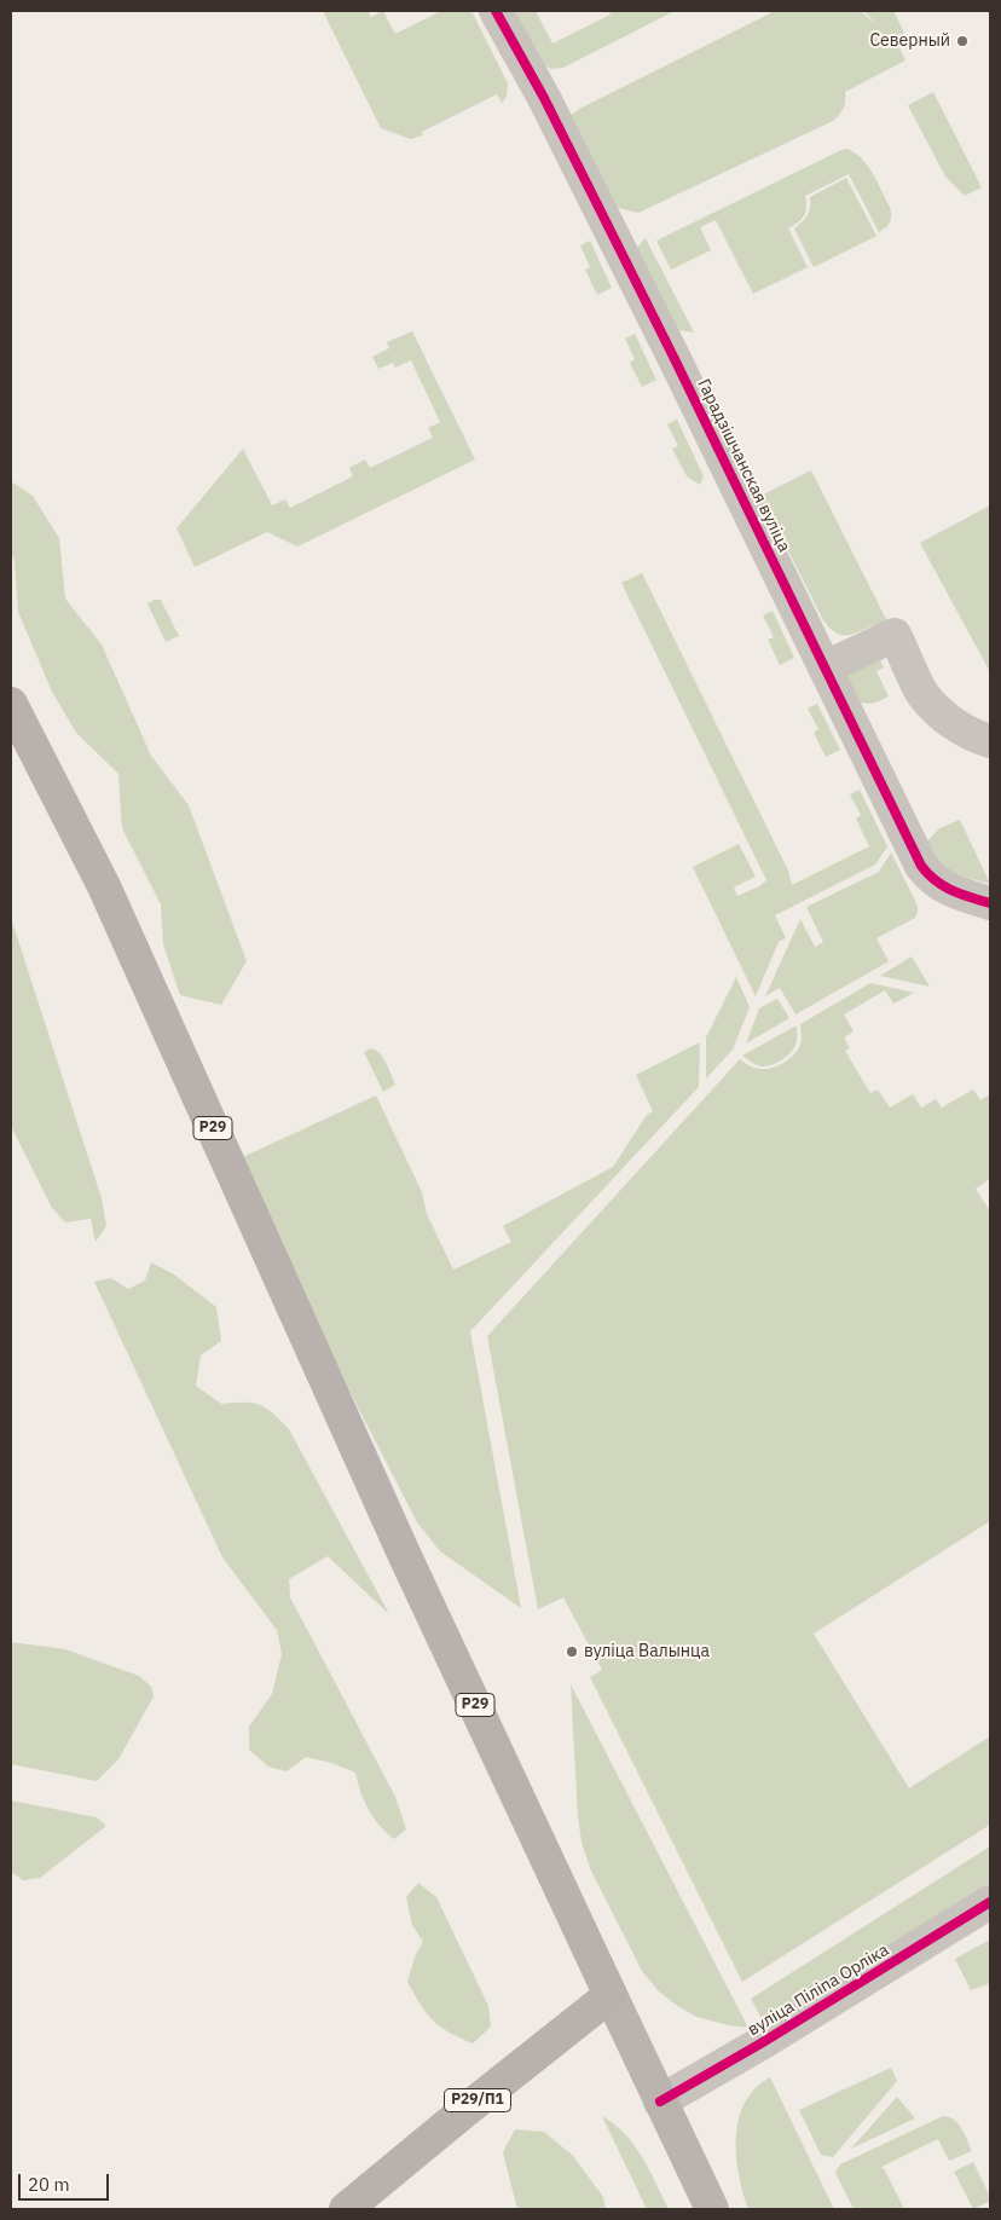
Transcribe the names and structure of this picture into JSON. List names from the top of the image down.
{
  "streets": {
    "main road": ["Р29", "Р29/П1"],
    "street": ["Гарадзішчанская вуліца", "вуліца Піліпа Орліка"]
  },
  "crossings": [
    ["Р29", "вуліца Піліпа Орліка"],
    ["Р29", "Р29/П1"]
  ],
  "places": ["Северный", "вуліца Валынца"],
  "scale_bar": "20 m"
}
